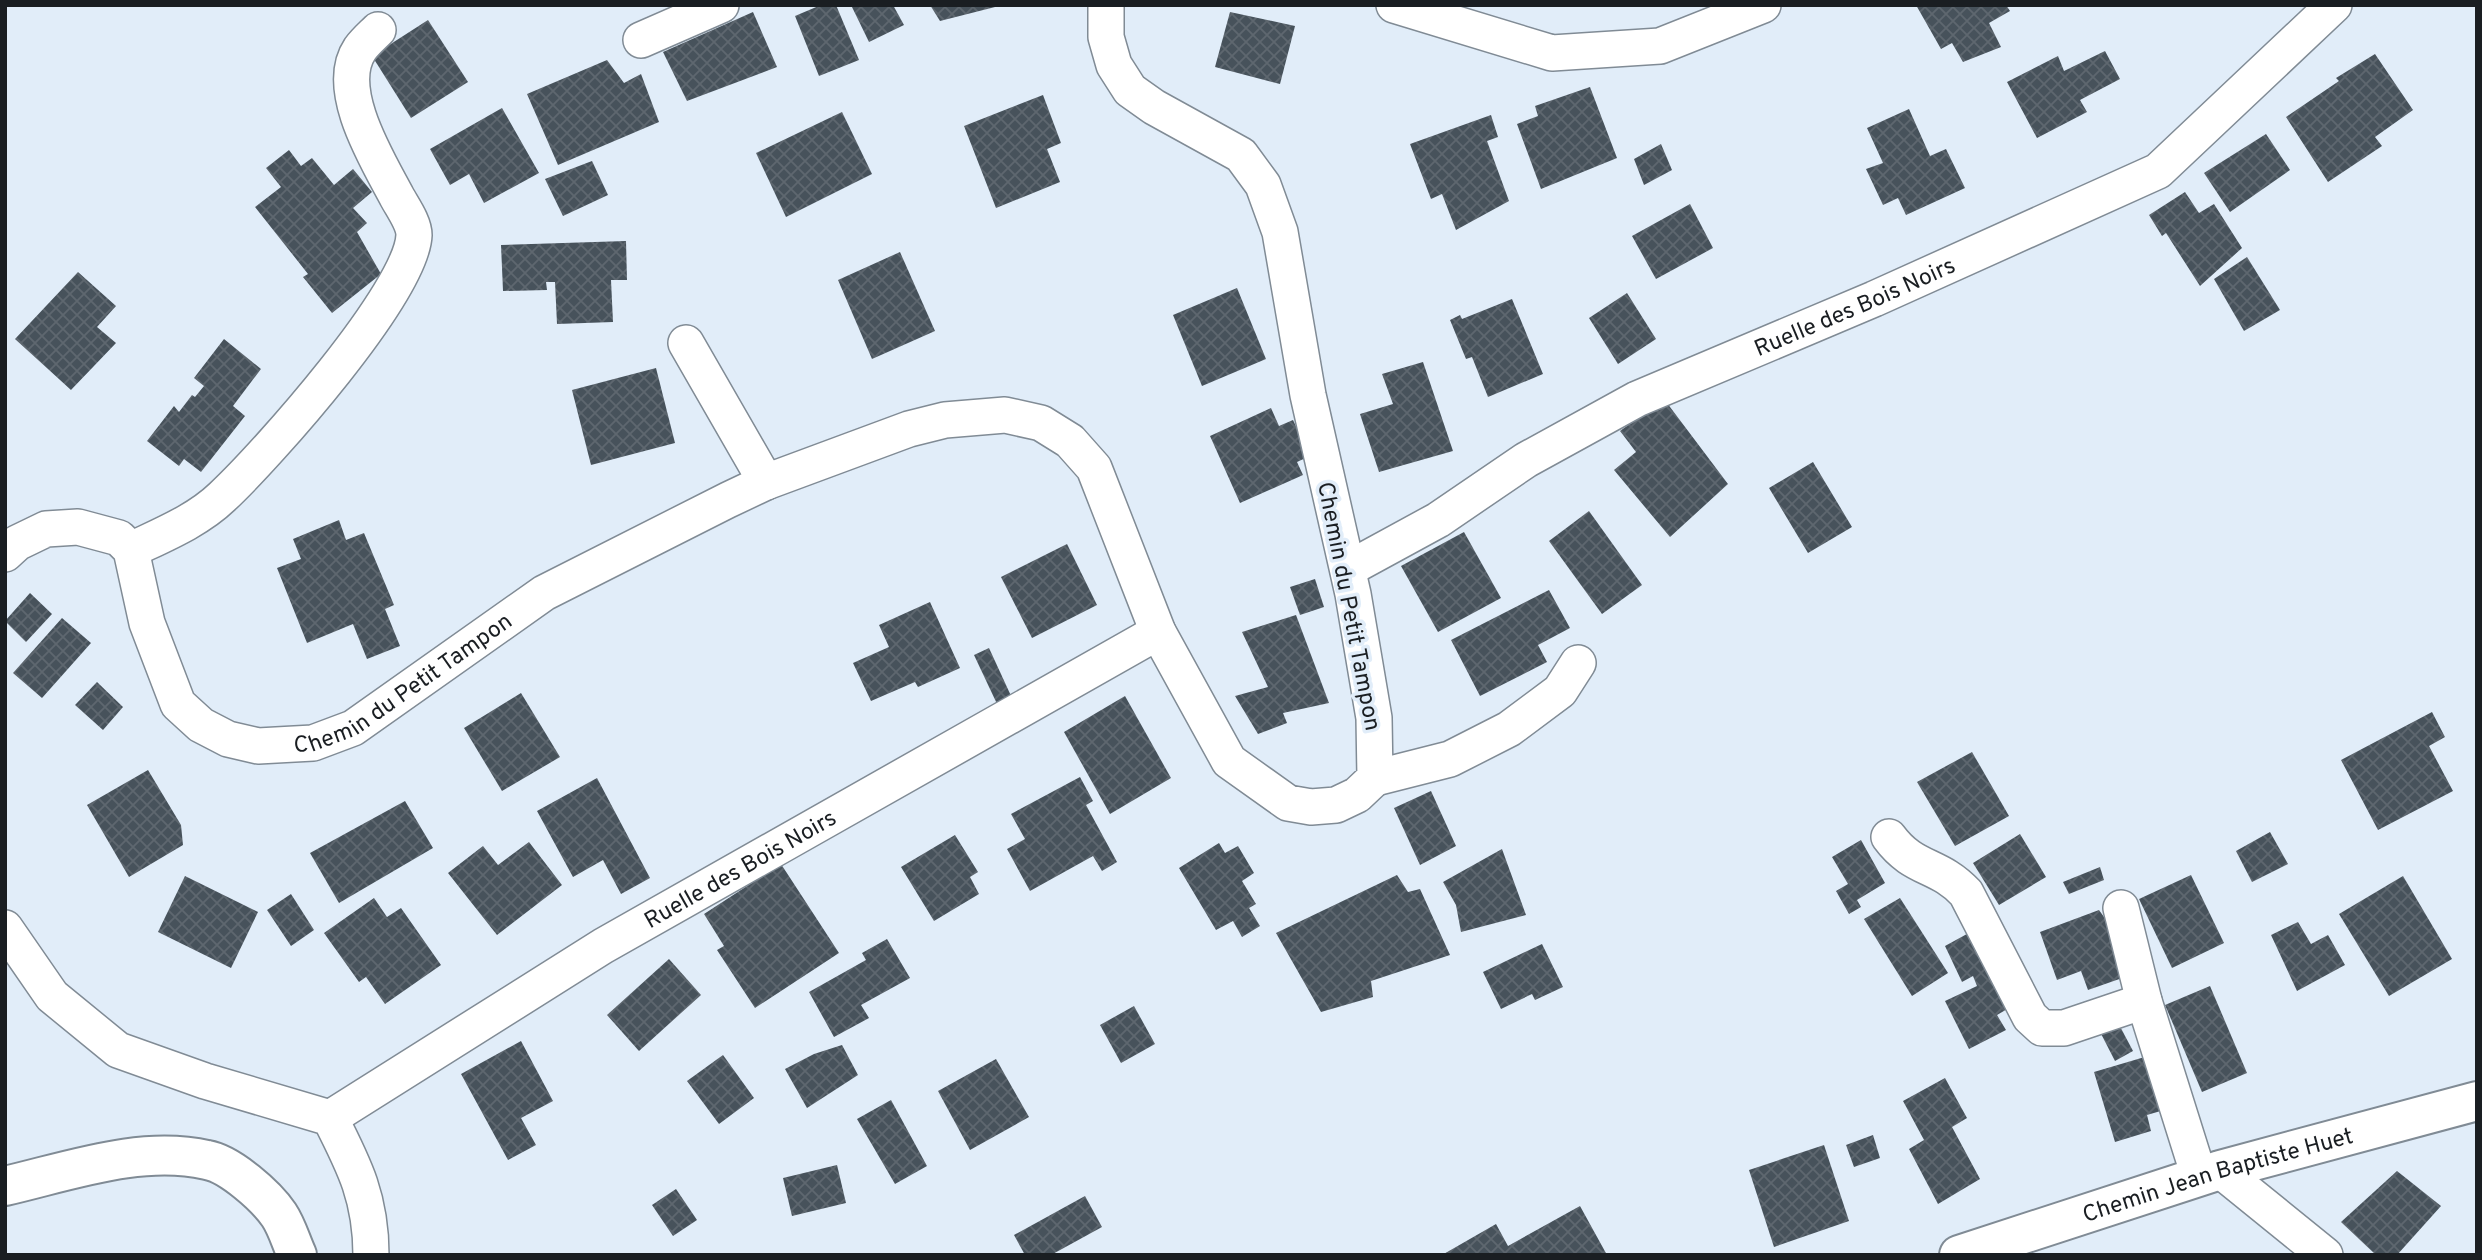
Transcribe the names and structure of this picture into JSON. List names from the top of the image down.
{
  "streets": {
    "street": ["Ruelle des Bois Noirs", "Chemin du Petit Tampon", "Chemin Jean Baptiste Huet"]
  },
  "crossings": [
    ["Ruelle des Bois Noirs", "Chemin du Petit Tampon"]
  ]
}
